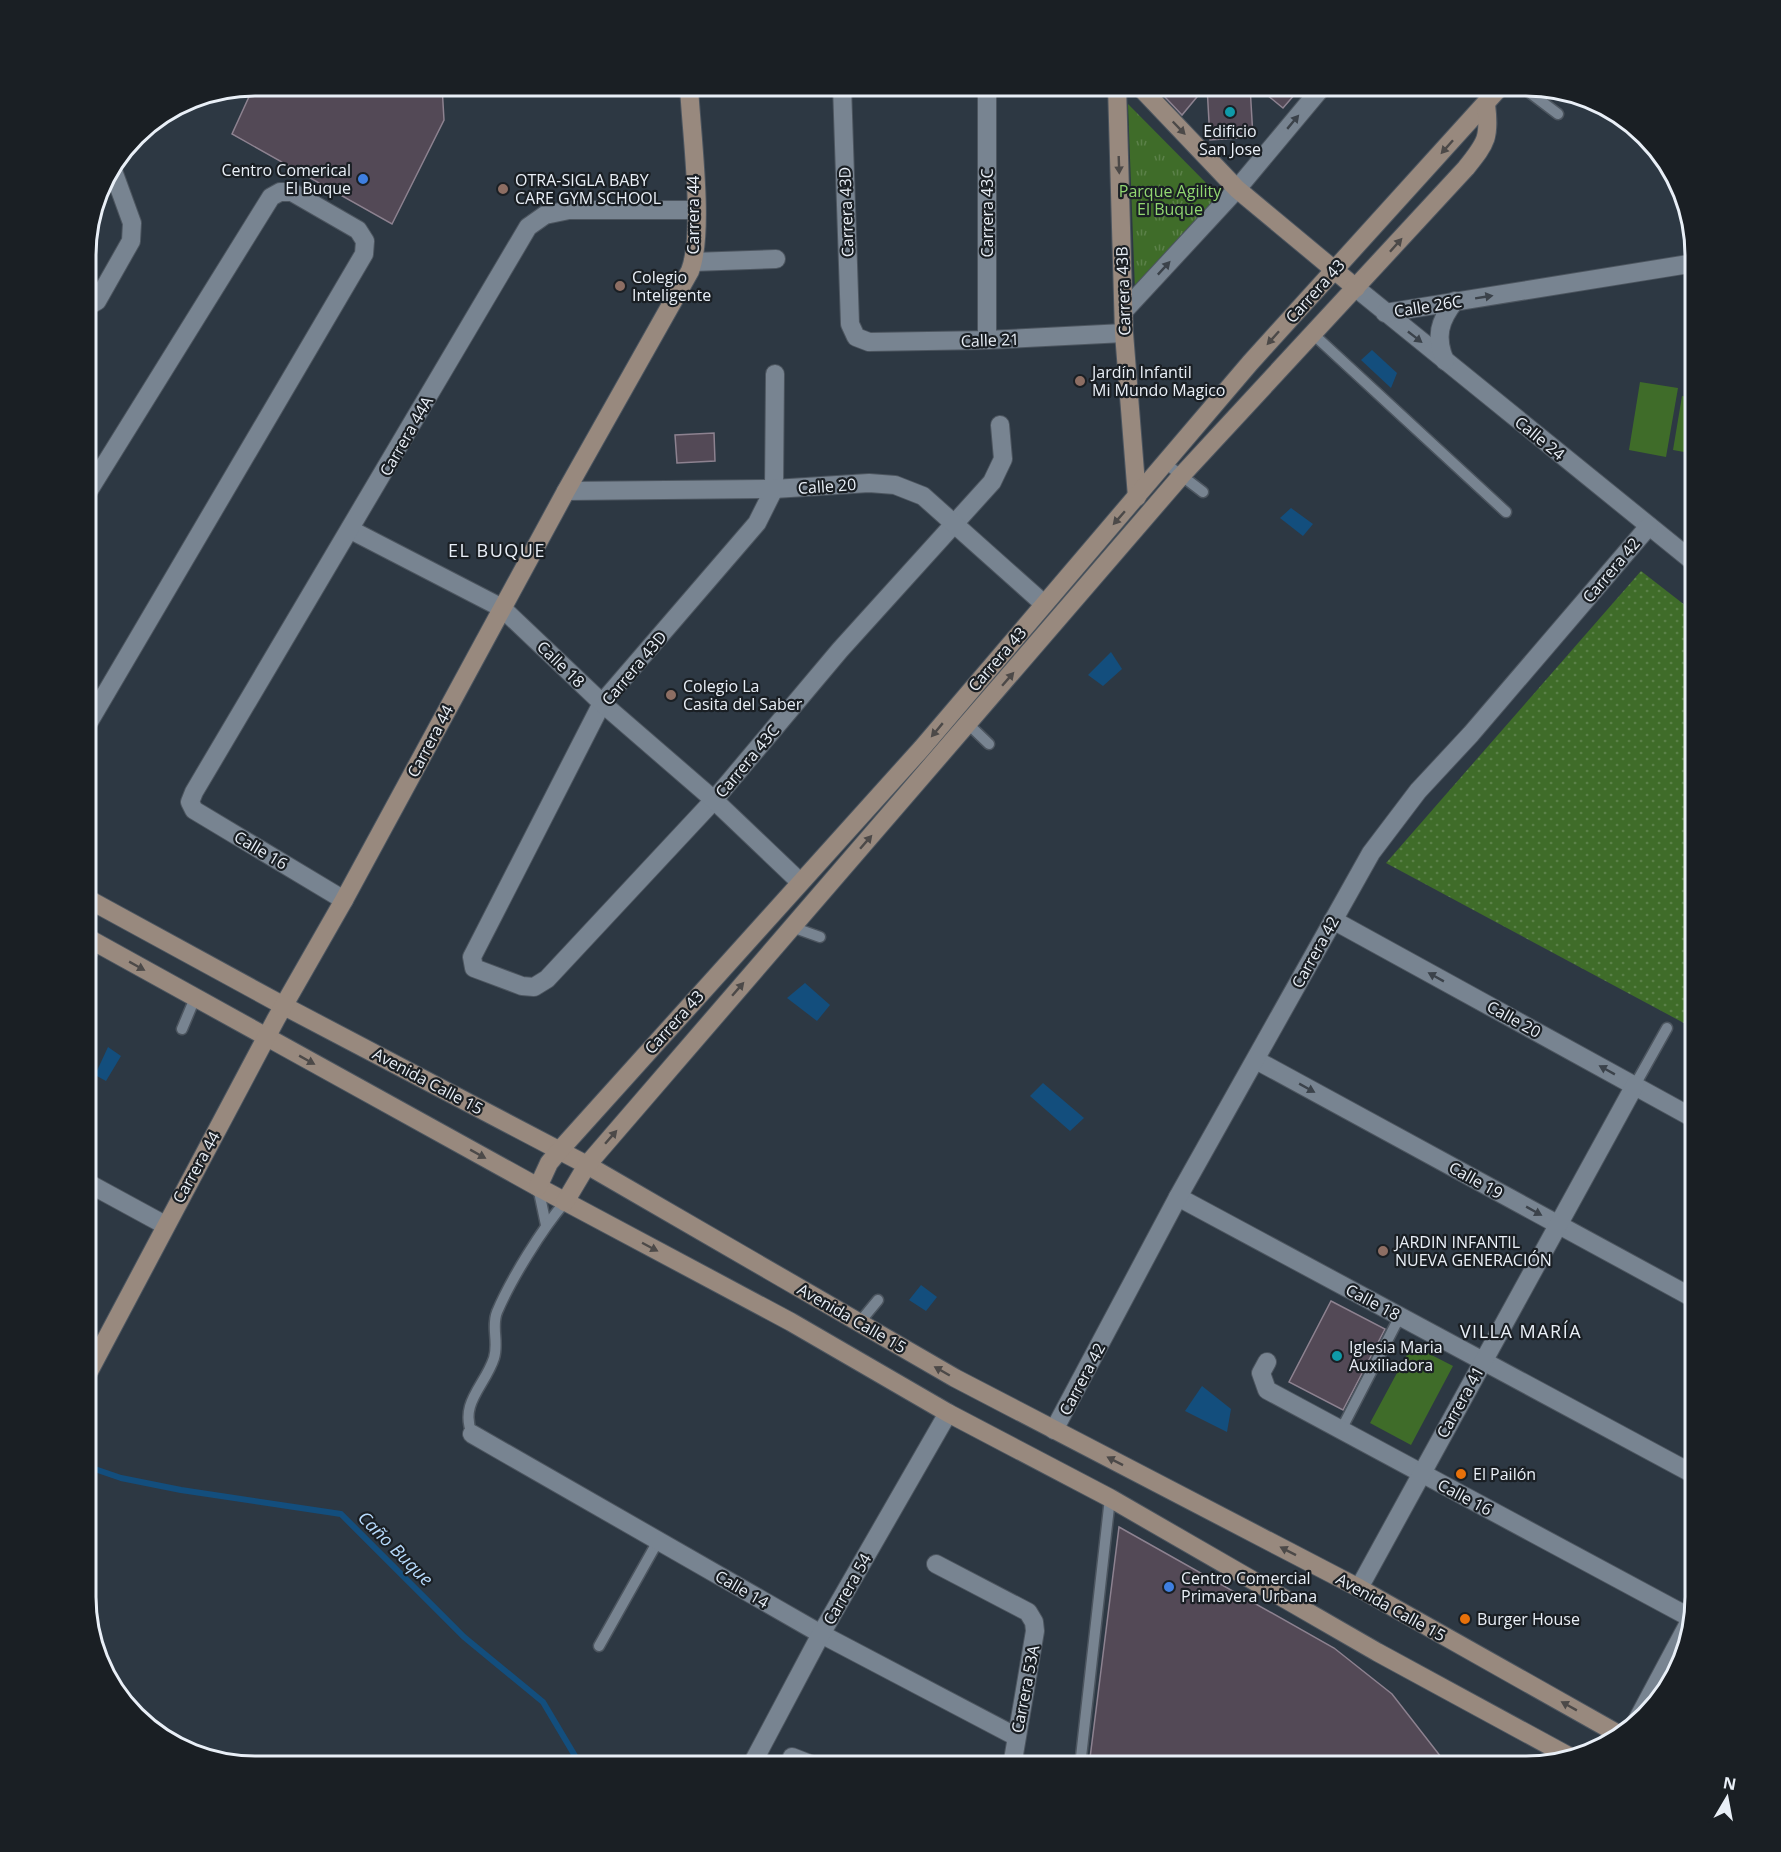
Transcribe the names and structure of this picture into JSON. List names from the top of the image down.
{
  "streets": {
    "street": [
      "Carrera 43D",
      "Carrera 43C",
      "Carrera 44",
      "Carrera 43B",
      "Carrera 43",
      "Calle 26C",
      "Calle 21",
      "Carrera 44A",
      "Calle 24",
      "Calle 20",
      "Carrera 42",
      "Calle 18",
      "Calle 16",
      "Avenida Calle 15",
      "Calle 19",
      "Carrera 41",
      "Calle 14",
      "Carrera 54",
      "Carrera 53A"
    ]
  },
  "crossings": [
    ["Carrera 43D", "Carrera 43C"],
    ["Carrera 43D", "Calle 21"],
    ["Carrera 43D", "Calle 20"],
    ["Carrera 43D", "Calle 18"],
    ["Carrera 43C", "Calle 21"],
    ["Carrera 43C", "Calle 20"],
    ["Carrera 43C", "Calle 18"],
    ["Carrera 44", "Carrera 44A"],
    ["Carrera 44", "Calle 20"],
    ["Carrera 44", "Calle 18"],
    ["Carrera 44", "Calle 16"],
    ["Carrera 44", "Avenida Calle 15"],
    ["Carrera 43B", "Carrera 43"],
    ["Carrera 43B", "Calle 21"],
    ["Carrera 43", "Calle 26C"],
    ["Carrera 43", "Calle 20"],
    ["Carrera 43", "Calle 18"],
    ["Carrera 43", "Avenida Calle 15"],
    ["Carrera 43", "Calle 14"],
    ["Calle 26C", "Calle 24"],
    ["Carrera 44A", "Calle 18"],
    ["Carrera 44A", "Calle 16"],
    ["Calle 24", "Carrera 42"],
    ["Calle 20", "Carrera 42"],
    ["Calle 20", "Carrera 41"],
    ["Carrera 42", "Calle 18"],
    ["Carrera 42", "Avenida Calle 15"],
    ["Carrera 42", "Calle 19"],
    ["Calle 18", "Carrera 41"],
    ["Calle 16", "Carrera 41"],
    ["Avenida Calle 15", "Carrera 41"],
    ["Avenida Calle 15", "Carrera 54"],
    ["Calle 19", "Carrera 41"],
    ["Calle 14", "Carrera 54"],
    ["Calle 14", "Carrera 53A"]
  ],
  "one_way": [
    "Carrera 43B",
    "Calle 26C",
    "Calle 20",
    "Calle 19"
  ],
  "districts": ["EL BUQUE", "VILLA MARÍA"],
  "water": ["Caño Buque"],
  "parks": ["Parque Agility El Buque"],
  "places": [
    "Edificio San Jose",
    "Centro Comerical El Buque",
    "OTRA-SIGLA BABY CARE GYM SCHOOL",
    "Colegio Inteligente",
    "Jardín Infantil Mi Mundo Magico",
    "Colegio La Casita del Saber",
    "JARDIN INFANTIL NUEVA GENERACIÓN",
    "Iglesia Maria Auxiliadora",
    "El Pailón",
    "Centro Comercial Primavera Urbana",
    "Burger House"
  ],
  "north": "top"
}
